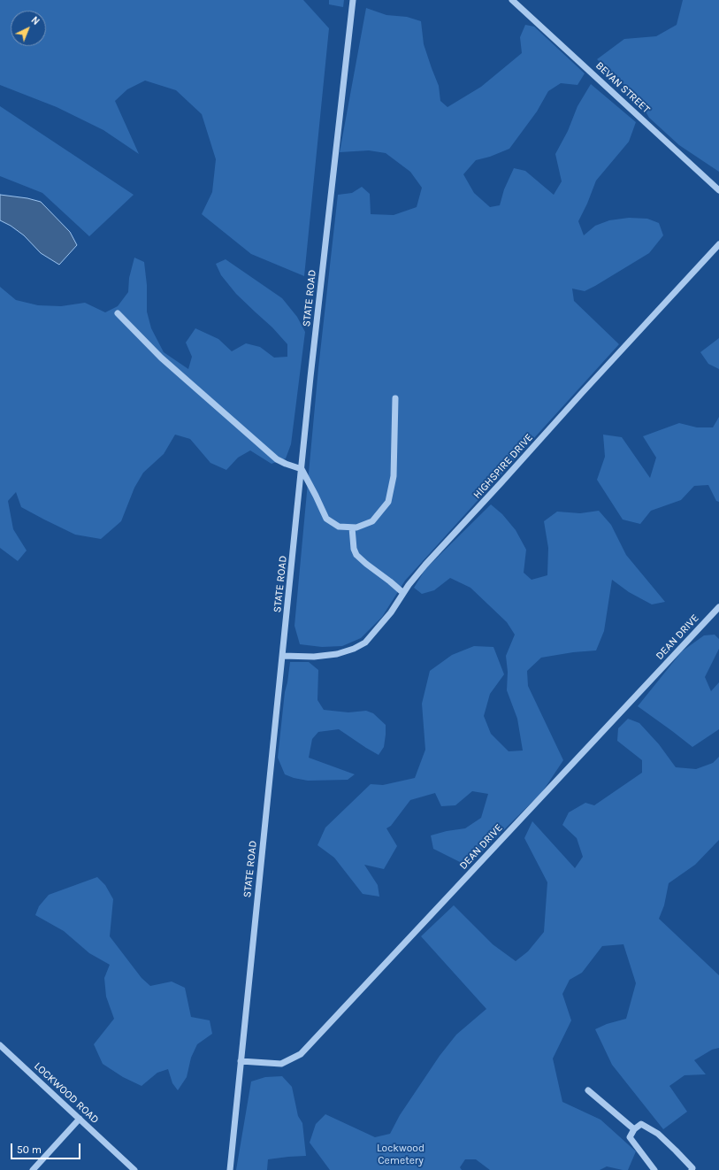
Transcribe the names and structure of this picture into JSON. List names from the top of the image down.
{
  "streets": {
    "street": [
      "BEVAN STREET",
      "STATE ROAD",
      "HIGHSPIRE DRIVE",
      "DEAN DRIVE",
      "LOCKWOOD ROAD"
    ]
  },
  "crossings": [
    ["STATE ROAD", "HIGHSPIRE DRIVE"],
    ["STATE ROAD", "DEAN DRIVE"]
  ],
  "parks": ["Lockwood Cemetery"],
  "scale_bar": "50 m",
  "north": "top right"
}
